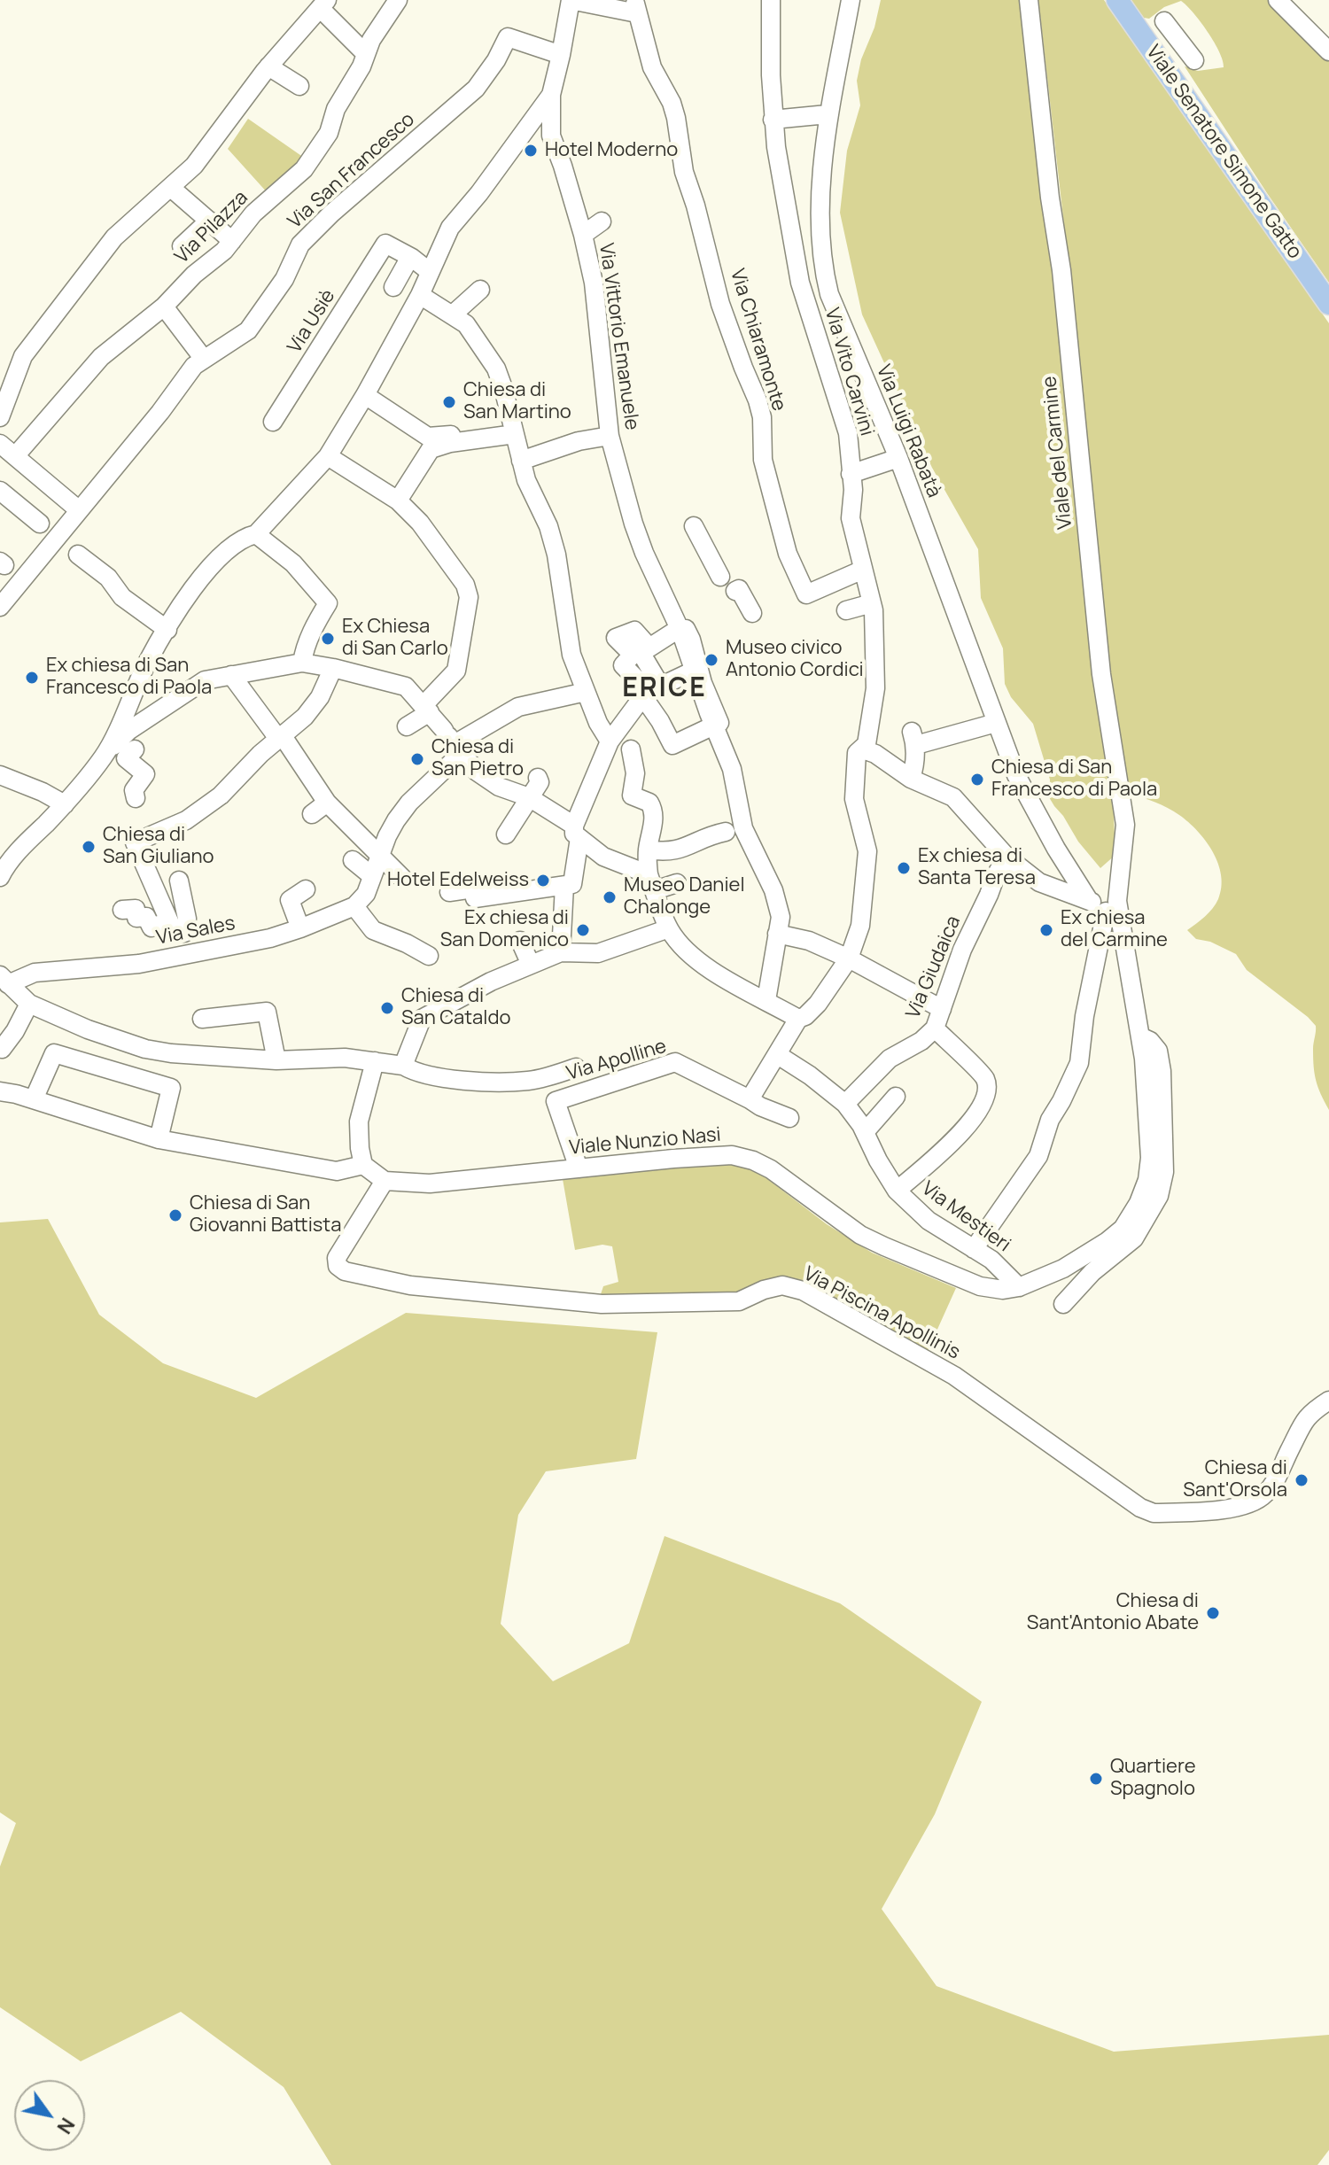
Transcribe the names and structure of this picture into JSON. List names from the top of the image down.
{
  "streets": {
    "main road": ["Viale Senatore Simone Gatto"],
    "street": [
      "Via San Francesco",
      "Via Pilazza",
      "Via Usiè",
      "Via Vittorio Emanuele",
      "Via Chiaramonte",
      "Via Vito Carvini",
      "Via Luigi Rabatà",
      "Viale del Carmine",
      "Via Sales",
      "Via Giudaica",
      "Via Apolline",
      "Viale Nunzio Nasi",
      "Via Mestieri",
      "Via Piscina Apollinis"
    ]
  },
  "crossings": [
    ["Via San Francesco", "Via Vittorio Emanuele"],
    ["Via Chiaramonte", "Via Vito Carvini"],
    ["Viale del Carmine", "Viale Nunzio Nasi"],
    ["Via Giudaica", "Via Mestieri"],
    ["Via Apolline", "Viale Nunzio Nasi"],
    ["Viale Nunzio Nasi", "Via Mestieri"],
    ["Viale Nunzio Nasi", "Via Piscina Apollinis"]
  ],
  "districts": ["ERICE"],
  "places": [
    "Hotel Moderno",
    "Chiesa di San Martino",
    "Ex Chiesa di San Carlo",
    "Museo civico Antonio Cordici",
    "Ex chiesa di San Francesco di Paola",
    "Chiesa di San Pietro",
    "Chiesa di San Francesco di Paola",
    "Chiesa di San Giuliano",
    "Ex chiesa di Santa Teresa",
    "Hotel Edelweiss",
    "Museo Daniel Chalonge",
    "Ex chiesa di San Domenico",
    "Ex chiesa del Carmine",
    "Chiesa di San Cataldo",
    "Chiesa di San Giovanni Battista",
    "Chiesa di Sant'Orsola",
    "Chiesa di Sant'Antonio Abate",
    "Quartiere Spagnolo"
  ],
  "north": "bottom right"
}
